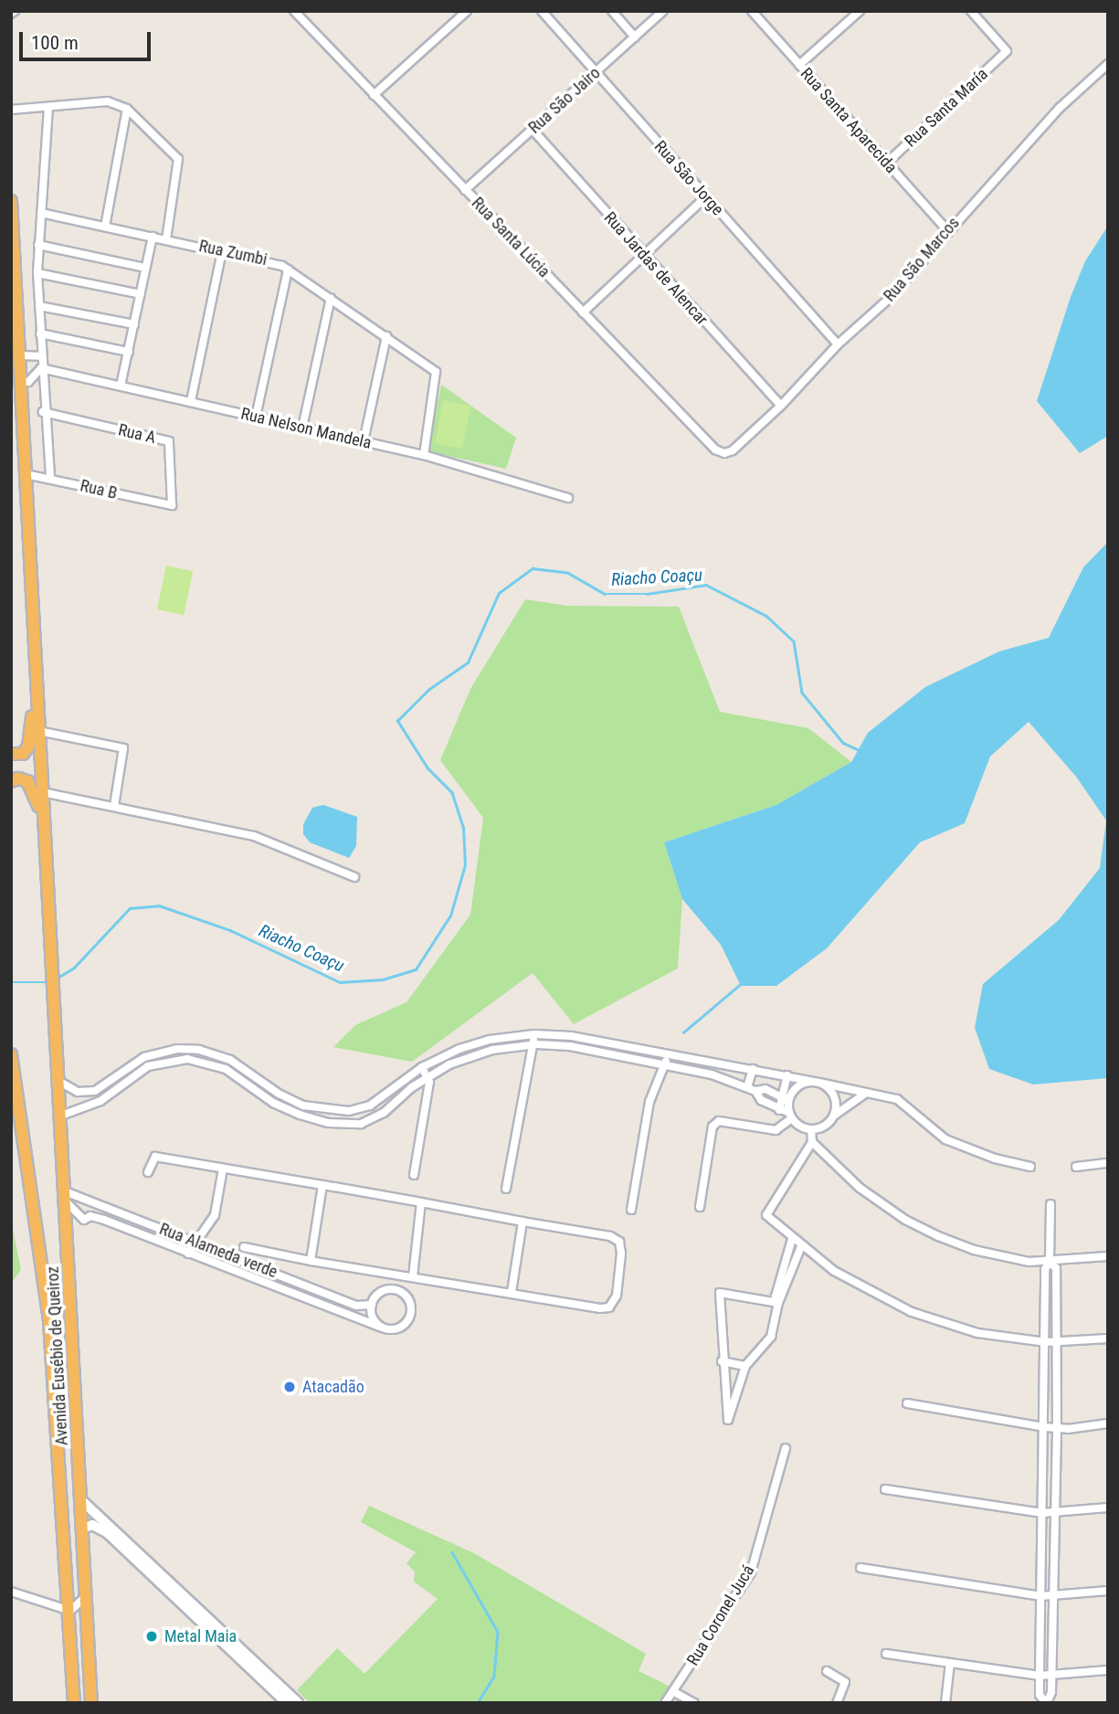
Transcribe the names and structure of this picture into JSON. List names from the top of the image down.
{
  "streets": {
    "highway": ["Avenida Eusébio de Queiroz"],
    "street": [
      "Rua São Jairo",
      "Rua Santa María",
      "Rua Santa Aparecida",
      "Rua São Jorge",
      "Rua Santa Lúcia",
      "Rua Zumbi",
      "Rua São Marcos",
      "Rua Jardas de Alencar",
      "Rua Nelson Mandela",
      "Rua A",
      "Rua B",
      "Rua Alameda verde",
      "Rua Coronel Jucá"
    ]
  },
  "crossings": [
    ["Rua São Jairo", "Rua São Jorge"],
    ["Rua São Jairo", "Rua Santa Lúcia"],
    ["Rua São Jairo", "Rua Jardas de Alencar"],
    ["Rua Santa María", "Rua Santa Aparecida"],
    ["Rua Santa Aparecida", "Rua São Marcos"],
    ["Rua São Jorge", "Rua São Marcos"],
    ["Rua Santa Lúcia", "Rua São Marcos"],
    ["Rua Zumbi", "Rua Nelson Mandela"],
    ["Rua São Marcos", "Rua Jardas de Alencar"],
    ["Rua A", "Rua B"],
    ["Rua Alameda verde", "Avenida Eusébio de Queiroz"]
  ],
  "water": ["Riacho Coaçu"],
  "places": ["Atacadão", "Metal Maia"],
  "scale_bar": "100 m"
}
